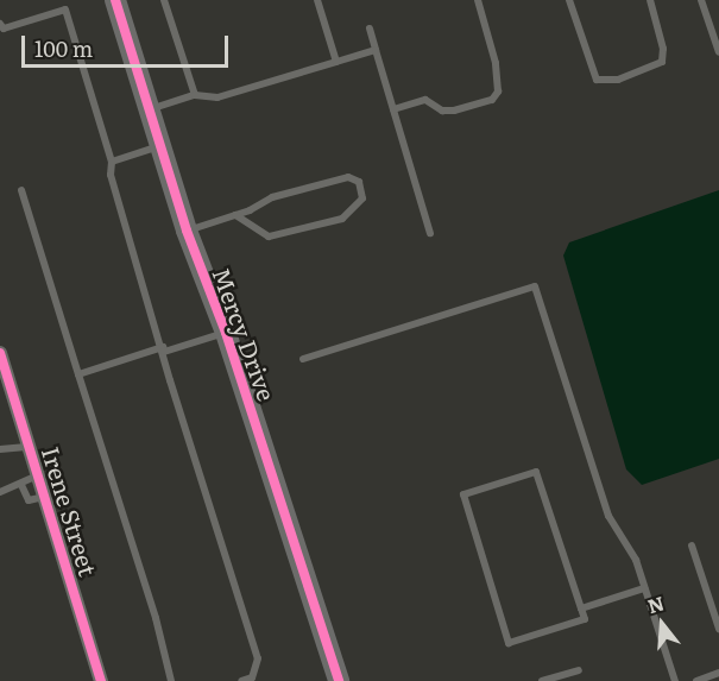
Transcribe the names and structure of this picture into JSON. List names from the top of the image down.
{
  "streets": {
    "street": ["Mercy Drive", "Irene Street"]
  },
  "scale_bar": "100 m",
  "north": "top"
}
